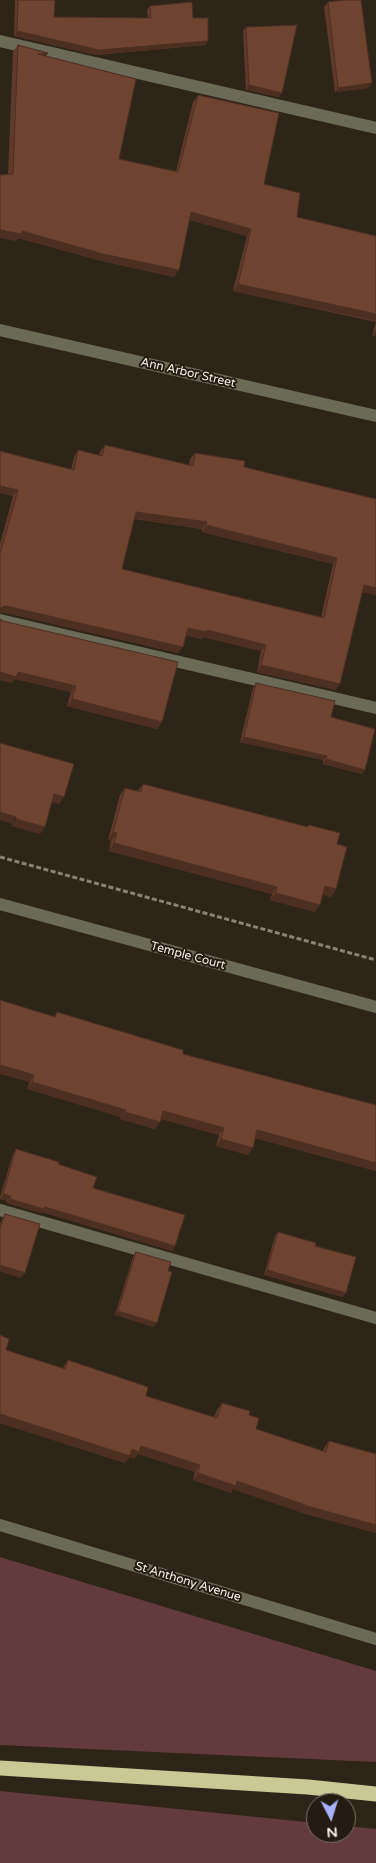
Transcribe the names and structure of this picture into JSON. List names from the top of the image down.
{
  "streets": {
    "street": ["Ann Arbor Street", "Temple Court", "St Anthony Avenue"]
  },
  "north": "bottom"
}
